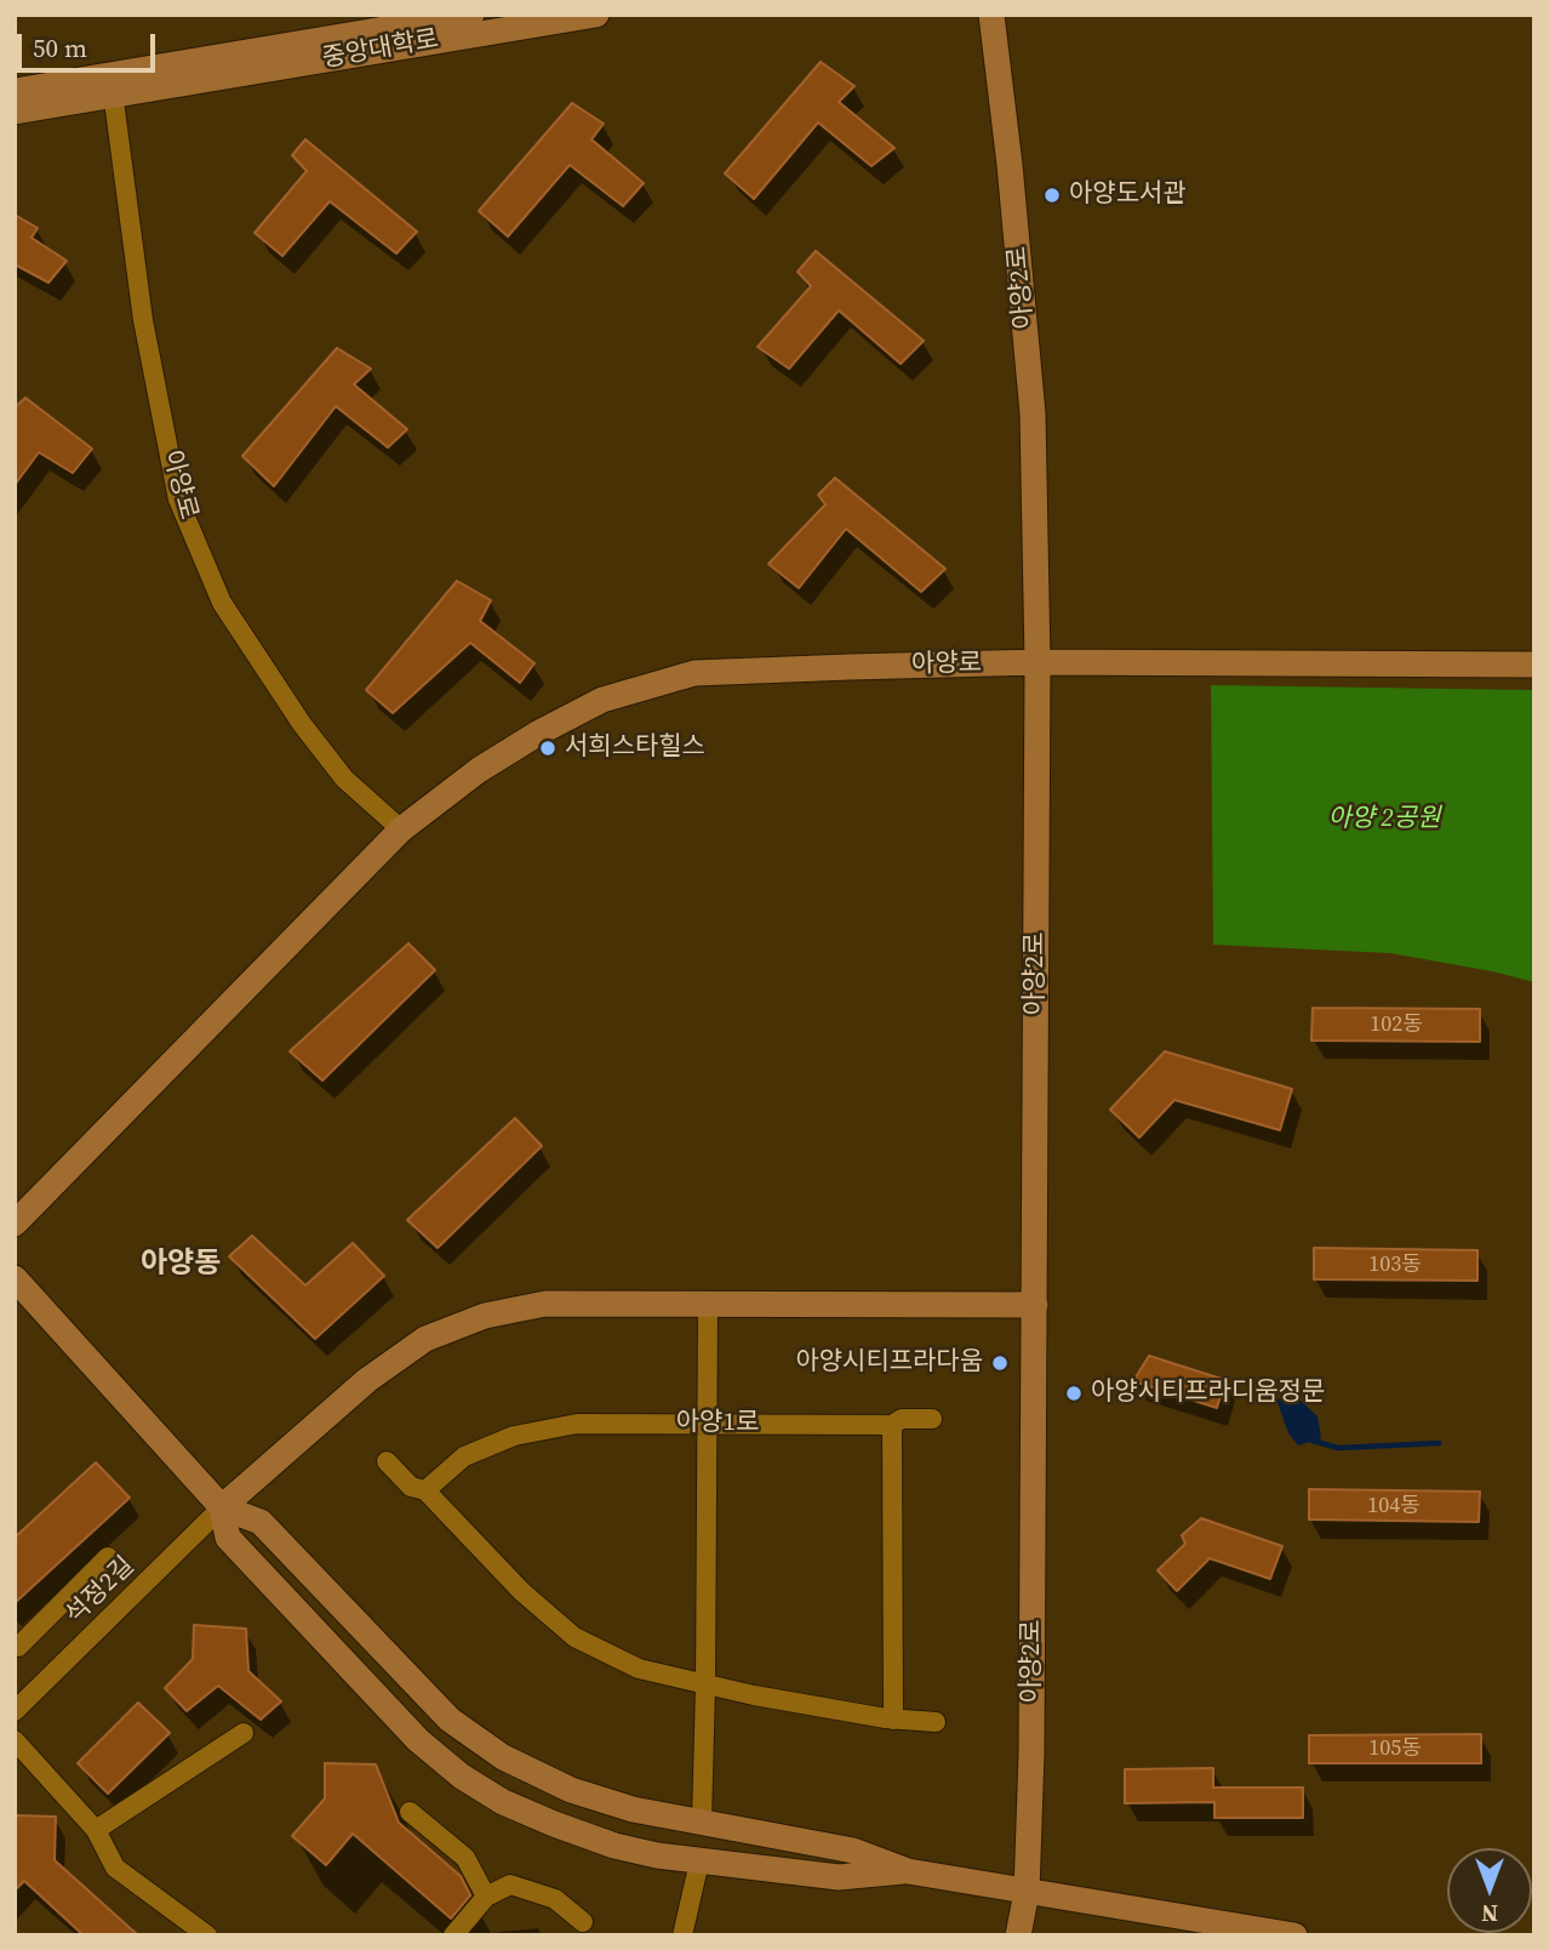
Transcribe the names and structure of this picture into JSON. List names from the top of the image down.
{
  "streets": {
    "street": [
      "중앙대학로",
      "아양2로",
      "아양로",
      "아양1로",
      "석정2길"
    ]
  },
  "crossings": [
    ["중앙대학로", "아양로"],
    ["아양2로", "아양로"]
  ],
  "districts": ["아양동"],
  "parks": ["아양 2공원"],
  "places": [
    "아양도서관",
    "서희스타힐스",
    "아양시티프라다움",
    "아양시티프라디움정문"
  ],
  "house_numbers": [
    "102동",
    "103동",
    "104동",
    "105동"
  ],
  "scale_bar": "50 m",
  "north": "bottom"
}
